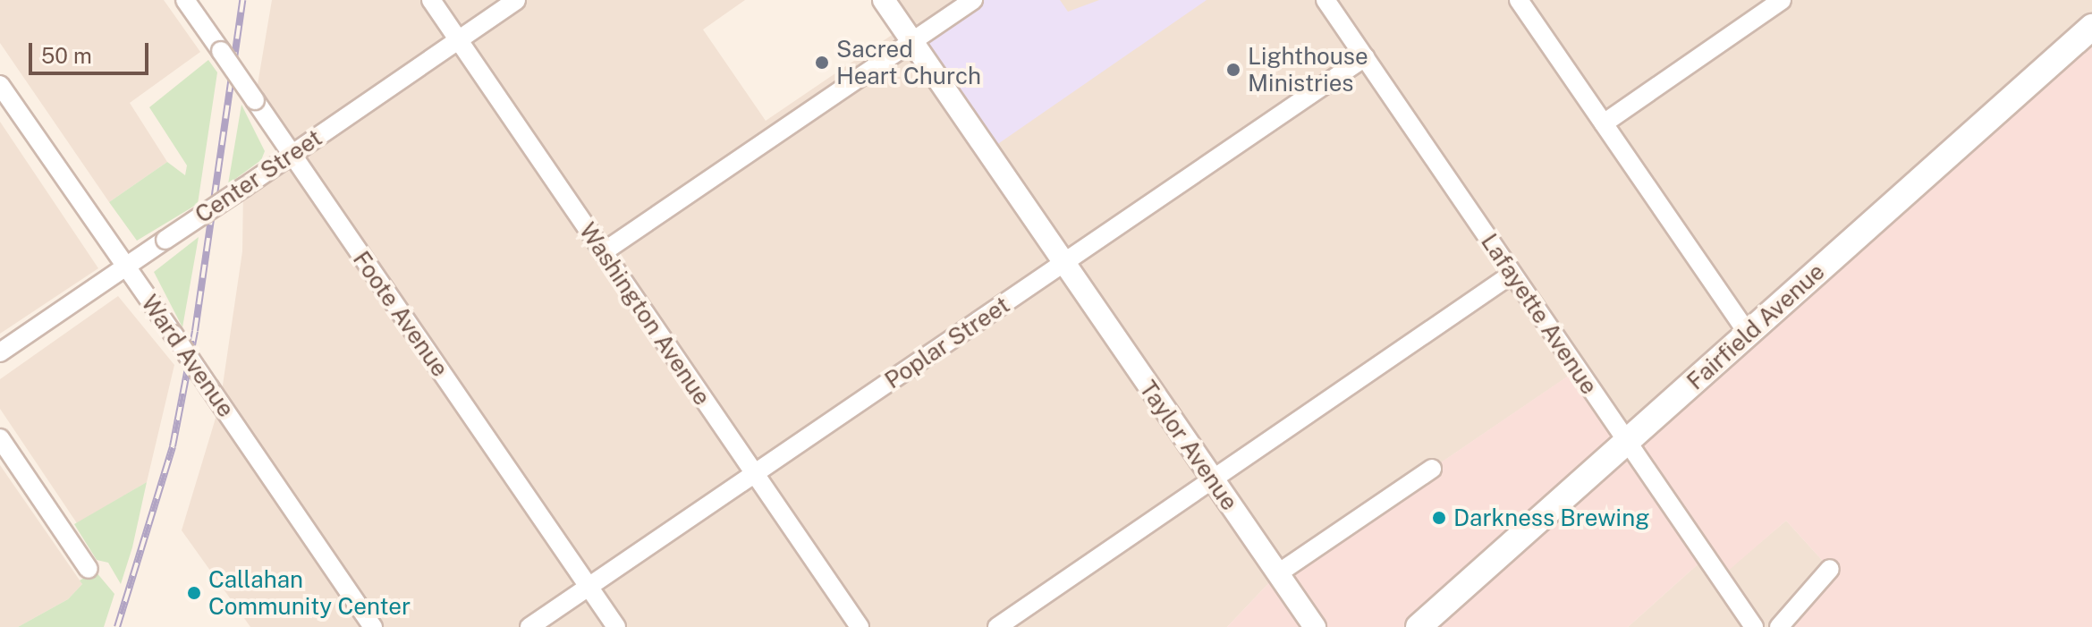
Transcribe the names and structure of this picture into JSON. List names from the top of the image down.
{
  "streets": {
    "main road": ["Fairfield Avenue"],
    "street": [
      "Center Street",
      "Foote Avenue",
      "Washington Avenue",
      "Lafayette Avenue",
      "Poplar Street",
      "Ward Avenue",
      "Taylor Avenue"
    ]
  },
  "crossings": [
    ["Center Street", "Foote Avenue"],
    ["Center Street", "Washington Avenue"],
    ["Center Street", "Ward Avenue"],
    ["Foote Avenue", "Poplar Street"],
    ["Washington Avenue", "Poplar Street"],
    ["Lafayette Avenue", "Fairfield Avenue"],
    ["Lafayette Avenue", "Poplar Street"],
    ["Poplar Street", "Taylor Avenue"]
  ],
  "places": [
    "Sacred Heart Church",
    "Lighthouse Ministries",
    "Darkness Brewing",
    "Callahan Community Center"
  ],
  "scale_bar": "50 m"
}
